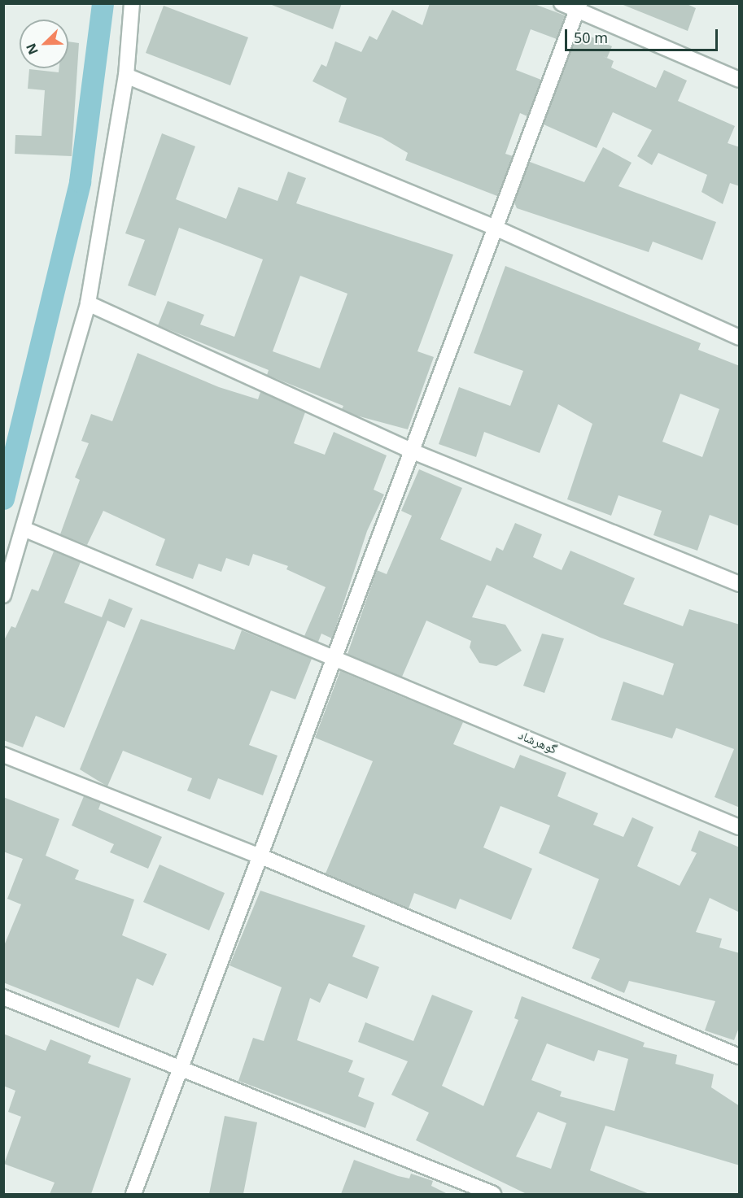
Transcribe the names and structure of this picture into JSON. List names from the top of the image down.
{
  "streets": {
    "street": ["گوهرشاد"]
  },
  "scale_bar": "50 m",
  "north": "bottom left"
}
